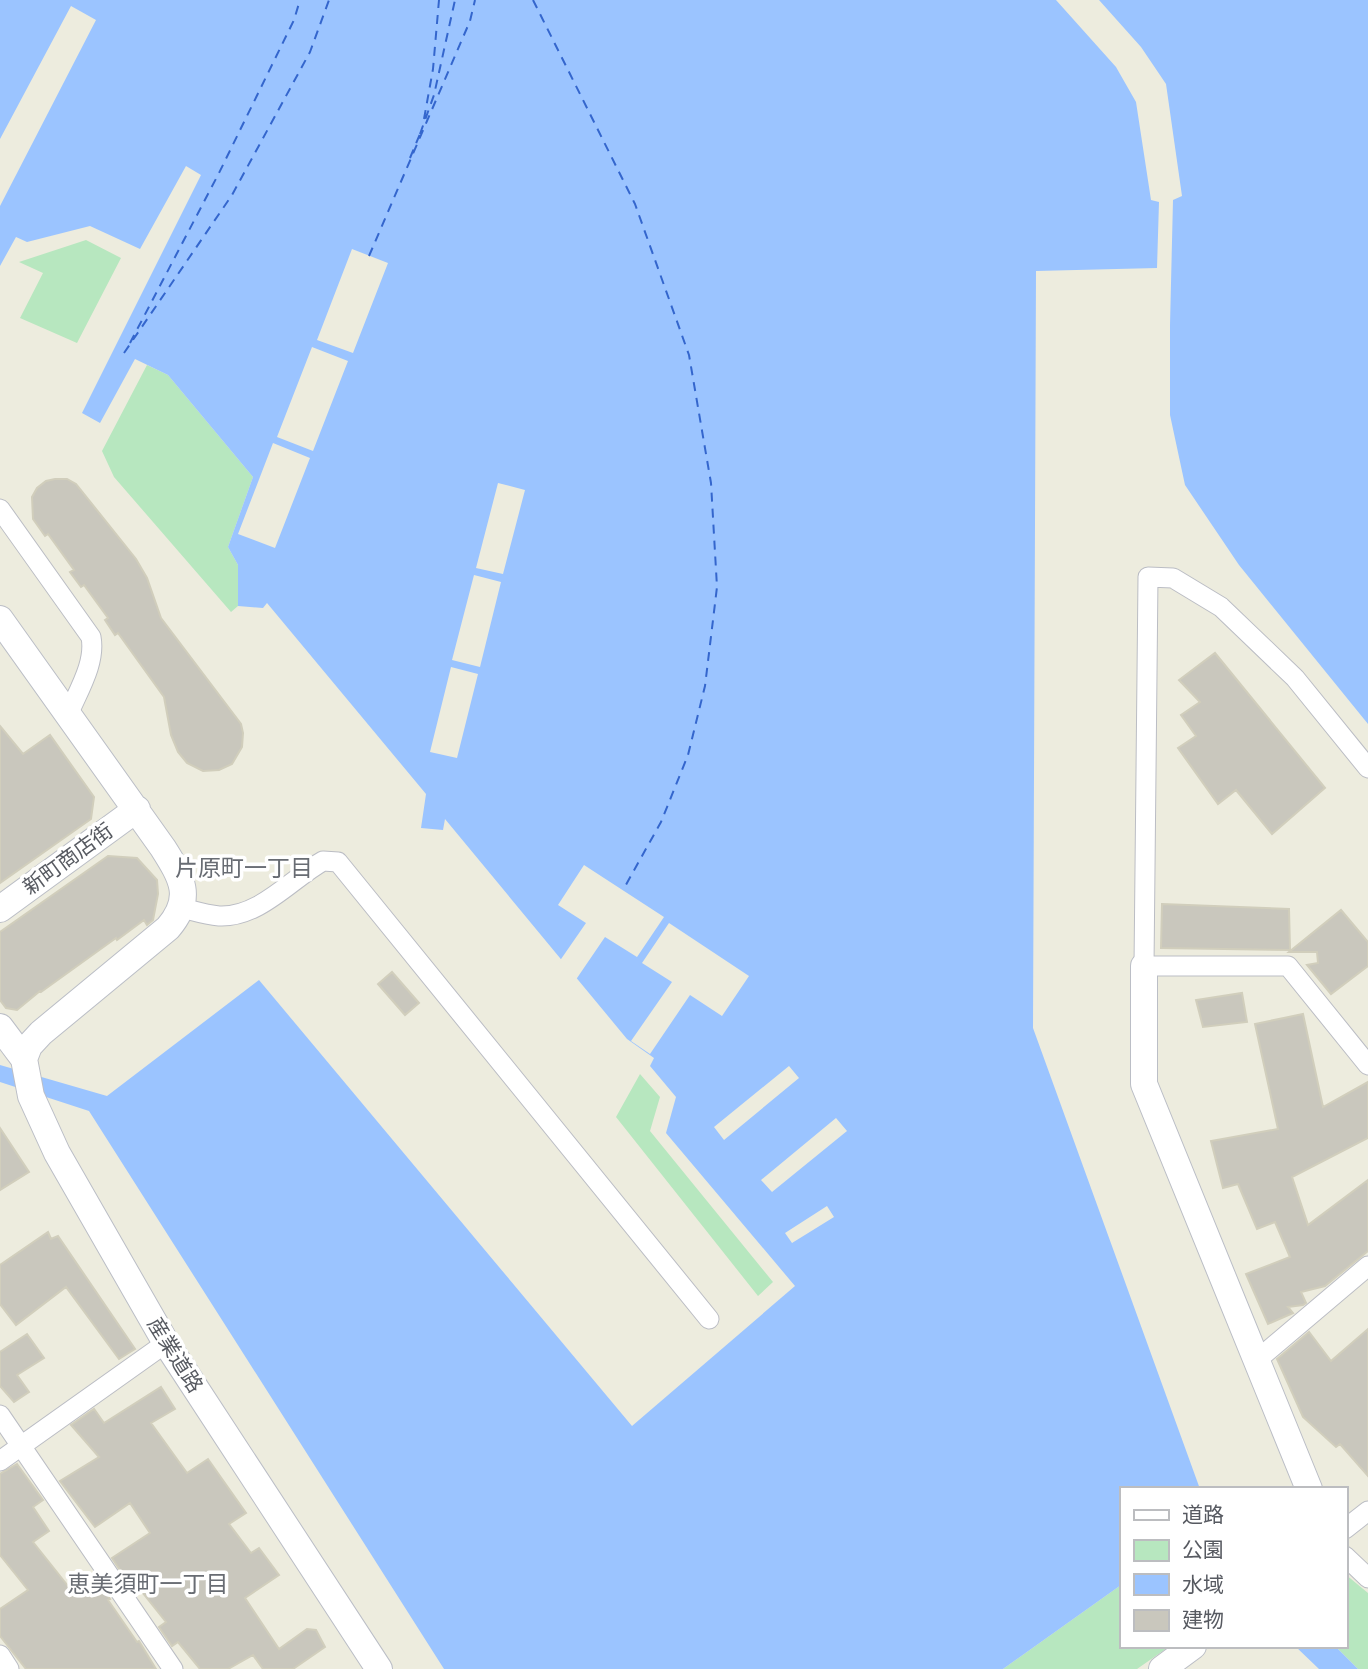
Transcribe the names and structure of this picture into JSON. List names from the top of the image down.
{
  "streets": {
    "street": ["新町商店街", "産業道路"]
  },
  "districts": ["片原町一丁目", "恵美須町一丁目"],
  "legend": [
    "道路",
    "公園",
    "水域",
    "建物"
  ]
}
